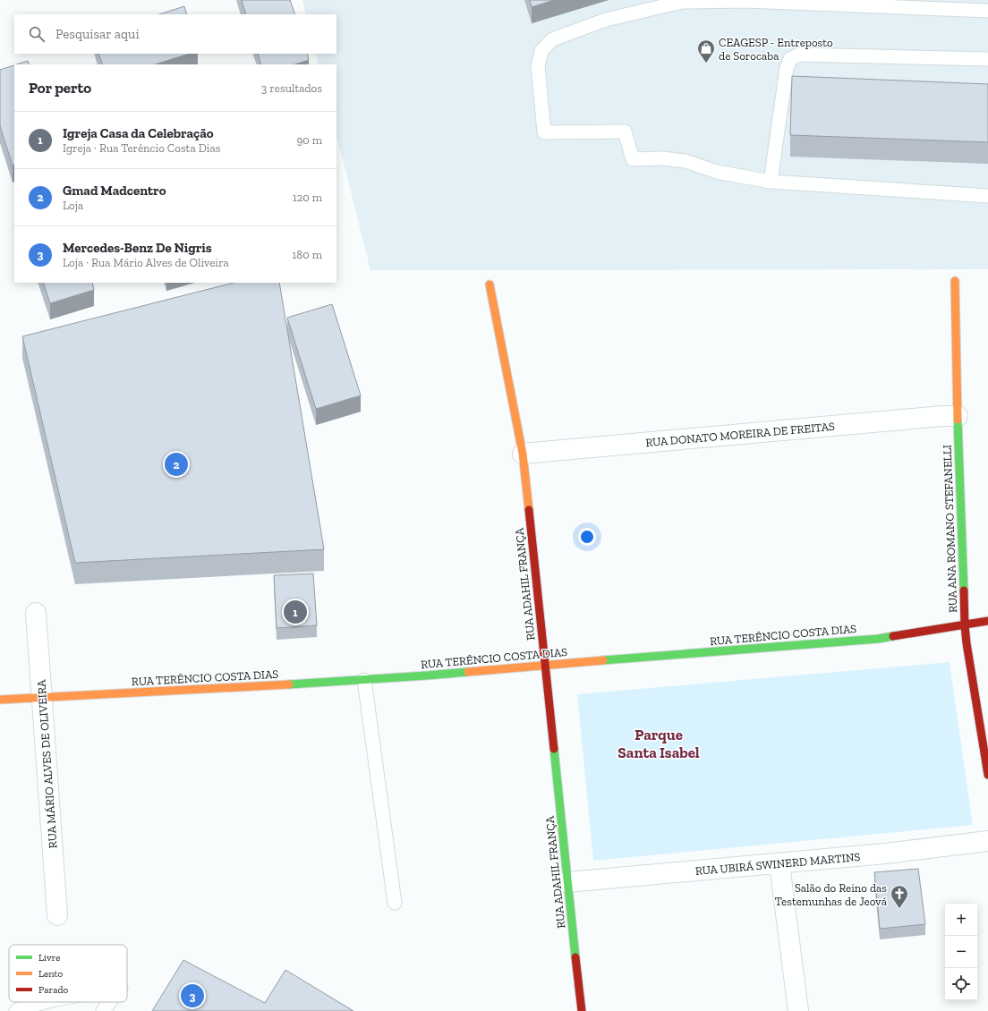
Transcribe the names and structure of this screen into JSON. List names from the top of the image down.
{
  "streets": {
    "street": [
      "RUA DONATO MOREIRA DE FREITAS",
      "RUA ANA ROMANO STEFANELLI",
      "RUA ADAHIL FRANÇA",
      "RUA TERÊNCIO COSTA DIAS",
      "RUA MÁRIO ALVES DE OLIVEIRA",
      "RUA UBIRÁ SWINERD MARTINS"
    ]
  },
  "crossings": [
    ["RUA DONATO MOREIRA DE FREITAS", "RUA ANA ROMANO STEFANELLI"],
    ["RUA DONATO MOREIRA DE FREITAS", "RUA ADAHIL FRANÇA"],
    ["RUA ANA ROMANO STEFANELLI", "RUA TERÊNCIO COSTA DIAS"],
    ["RUA ADAHIL FRANÇA", "RUA TERÊNCIO COSTA DIAS"],
    ["RUA ADAHIL FRANÇA", "RUA UBIRÁ SWINERD MARTINS"],
    ["RUA TERÊNCIO COSTA DIAS", "RUA MÁRIO ALVES DE OLIVEIRA"]
  ],
  "districts": ["Parque Santa Isabel"],
  "places": {
    "shop": ["CEAGESP - Entreposto de Sorocaba"],
    "church": ["Salão do Reino das Testemunhas de Jeová"]
  },
  "legend": ["Livre", "Lento", "Parado"],
  "page": {
    "search": "Pesquisar aqui",
    "heading": ["Por perto", "3 resultados"],
    "list": [
      {
        "mark": "1",
        "name": "Igreja Casa da Celebração",
        "note": "Igreja · Rua Terêncio Costa Dias",
        "value": "90 m"
      },
      {
        "mark": "2",
        "name": "Gmad Madcentro",
        "note": "Loja",
        "value": "120 m"
      },
      {
        "mark": "3",
        "name": "Mercedes-Benz De Nigris",
        "note": "Loja · Rua Mário Alves de Oliveira",
        "value": "180 m"
      }
    ],
    "pins": ["2", "1", "3"],
    "map_buttons": ["+", "−"]
  }
}
